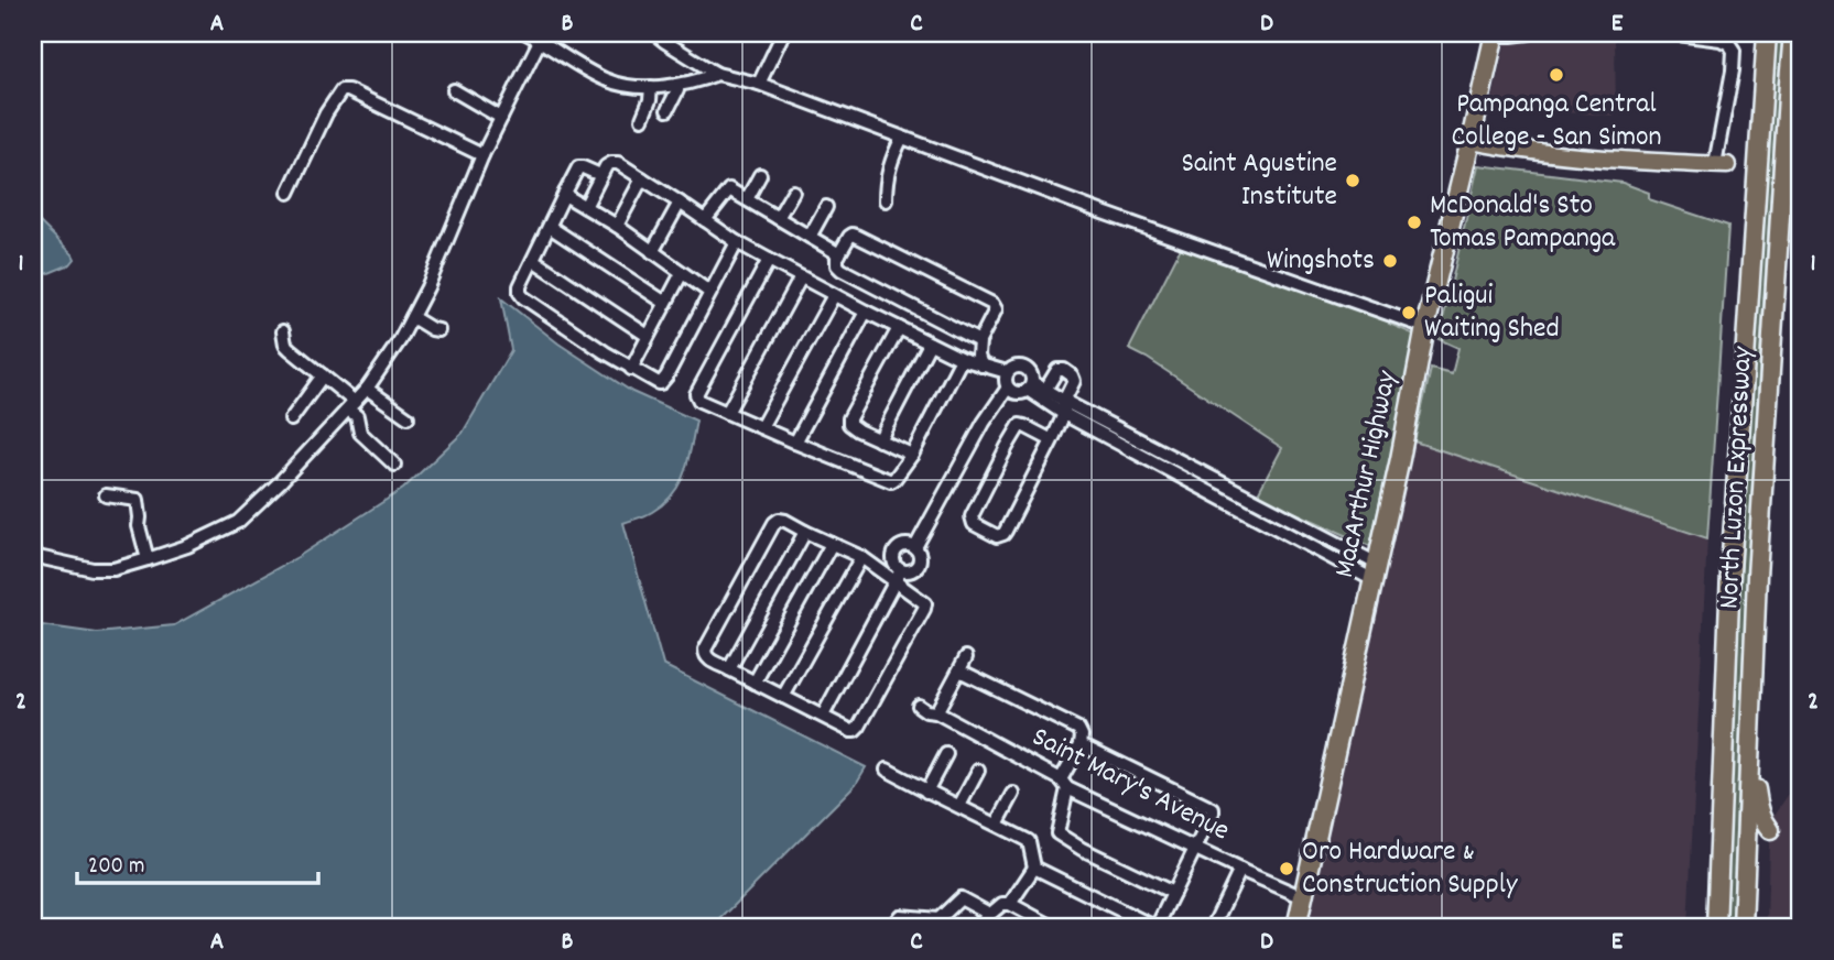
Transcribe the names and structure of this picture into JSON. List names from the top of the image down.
{
  "streets": {
    "highway": ["MacArthur Highway", "North Luzon Expressway"],
    "street": ["Saint Mary's Avenue"]
  },
  "crossings": [
    ["MacArthur Highway", "Saint Mary's Avenue"]
  ],
  "places": [
    "Pampanga Central College - San Simon",
    "Saint Agustine Institute",
    "McDonald's Sto Tomas Pampanga",
    "Wingshots",
    "Paligui Waiting Shed",
    "Oro Hardware & Construction Supply"
  ],
  "scale_bar": "200 m",
  "grid": {
    "columns": [
      "A",
      "B",
      "C",
      "D",
      "E"
    ],
    "rows": ["1", "2"]
  }
}
